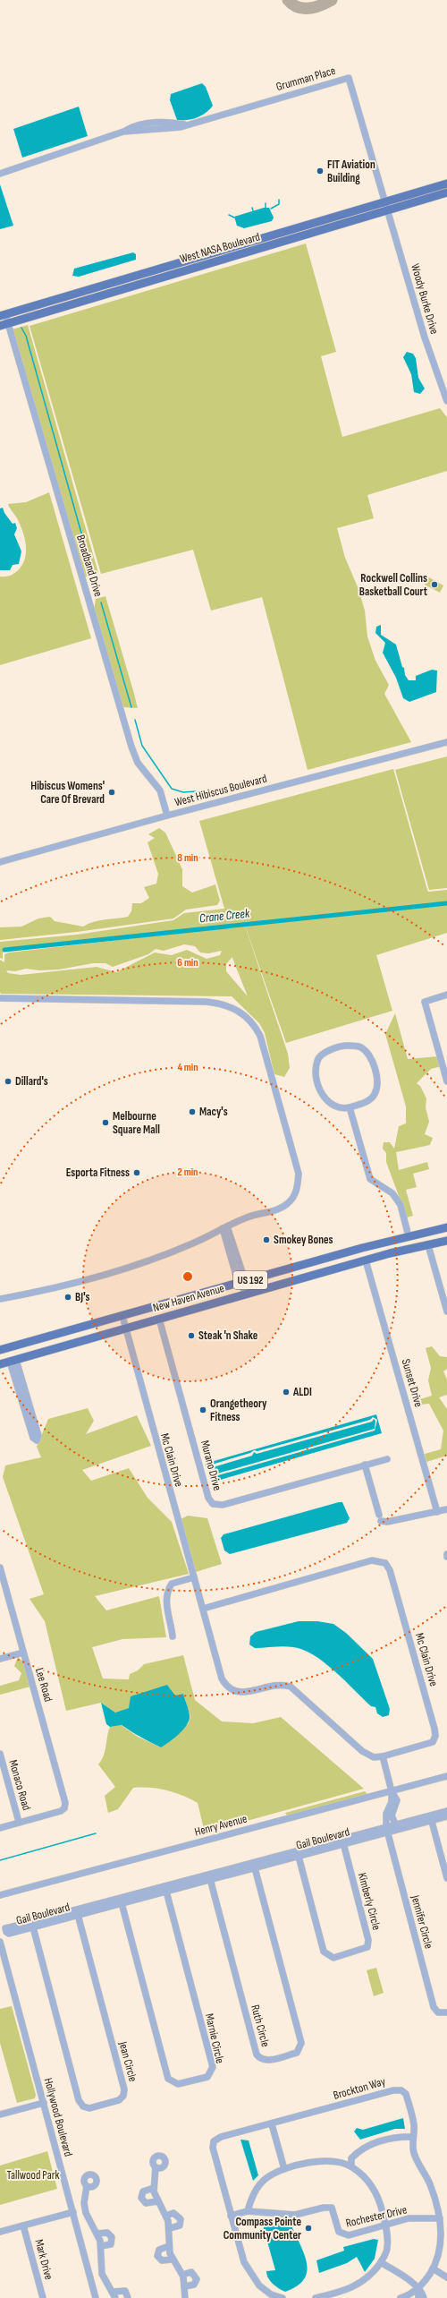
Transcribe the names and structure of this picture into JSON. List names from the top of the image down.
{
  "streets": {
    "main road": ["West NASA Boulevard", "US 192", "New Haven Avenue"],
    "street": [
      "Grumman Place",
      "Woody Burke Drive",
      "Broadband Drive",
      "West Hibiscus Boulevard",
      "Sunset Drive",
      "Mc Clain Drive",
      "Murano Drive",
      "Lee Road",
      "Monaco Road",
      "Henry Avenue",
      "Gail Boulevard",
      "Kimberly Circle",
      "Jennifer Circle",
      "Ruth Circle",
      "Marnie Circle",
      "Jean Circle",
      "Brockton Way",
      "Hollywood Boulevard",
      "Rochester Drive",
      "Mark Drive"
    ]
  },
  "crossings": [
    ["Grumman Place", "West NASA Boulevard"],
    ["Grumman Place", "Woody Burke Drive"],
    ["West NASA Boulevard", "Woody Burke Drive"],
    ["West NASA Boulevard", "Broadband Drive"],
    ["Broadband Drive", "West Hibiscus Boulevard"],
    ["New Haven Avenue", "Sunset Drive"],
    ["New Haven Avenue", "Mc Clain Drive"],
    ["New Haven Avenue", "Murano Drive"],
    ["Lee Road", "Monaco Road"],
    ["Gail Boulevard", "Kimberly Circle"],
    ["Gail Boulevard", "Jennifer Circle"],
    ["Gail Boulevard", "Ruth Circle"],
    ["Gail Boulevard", "Marnie Circle"],
    ["Gail Boulevard", "Jean Circle"],
    ["Brockton Way", "Rochester Drive"]
  ],
  "water": ["Crane Creek"],
  "parks": ["Tallwood Park"],
  "places": [
    "FIT Aviation Building",
    "Rockwell Collins Basketball Court",
    "Hibiscus Womens' Care Of Brevard",
    "Dillard's",
    "Macy's",
    "Melbourne Square Mall",
    "Esporta Fitness",
    "Smokey Bones",
    "BJ's",
    "Steak 'n Shake",
    "ALDI",
    "Orangetheory Fitness",
    "Compass Pointe Community Center"
  ],
  "rings": [
    "8 min",
    "6 min",
    "4 min",
    "2 min"
  ]
}
